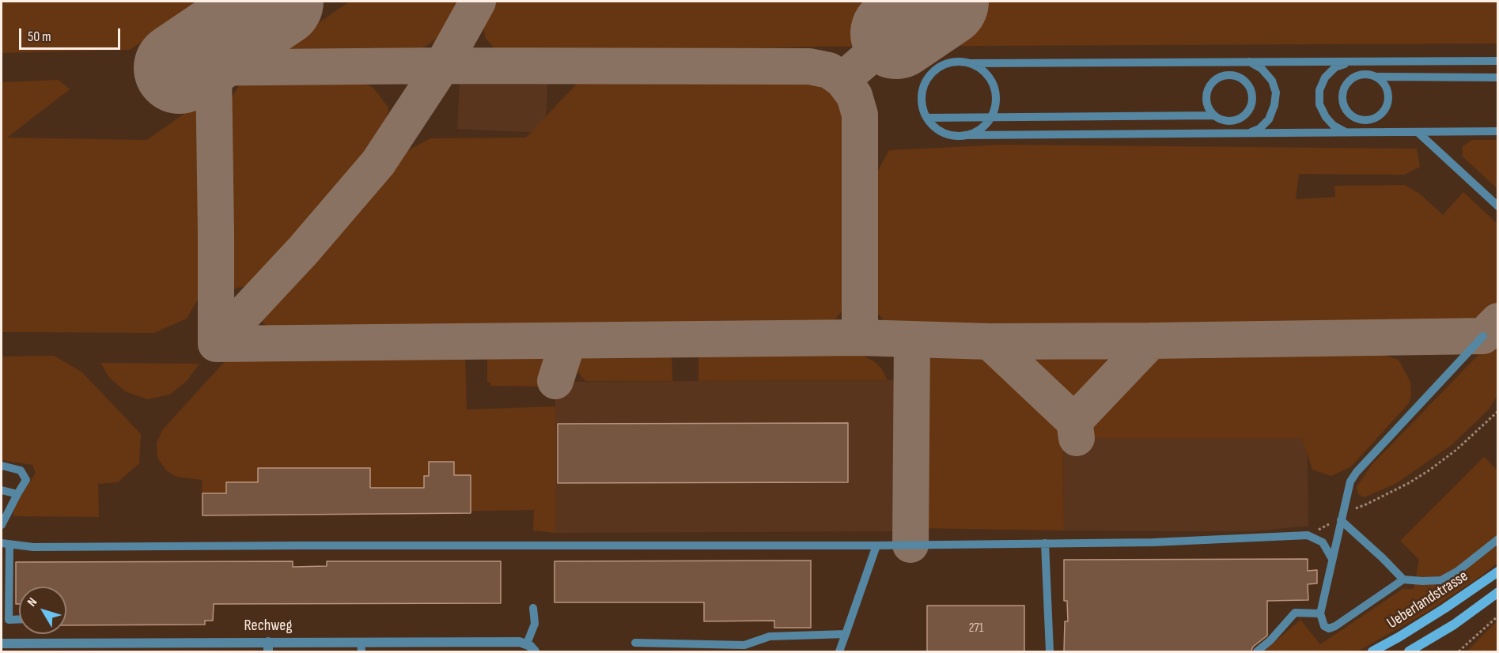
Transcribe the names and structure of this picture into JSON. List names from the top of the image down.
{
  "streets": {
    "main road": ["Ueberlandstrasse"],
    "street": ["Rechweg"]
  },
  "house_numbers": ["271"],
  "scale_bar": "50 m",
  "north": "top left"
}
